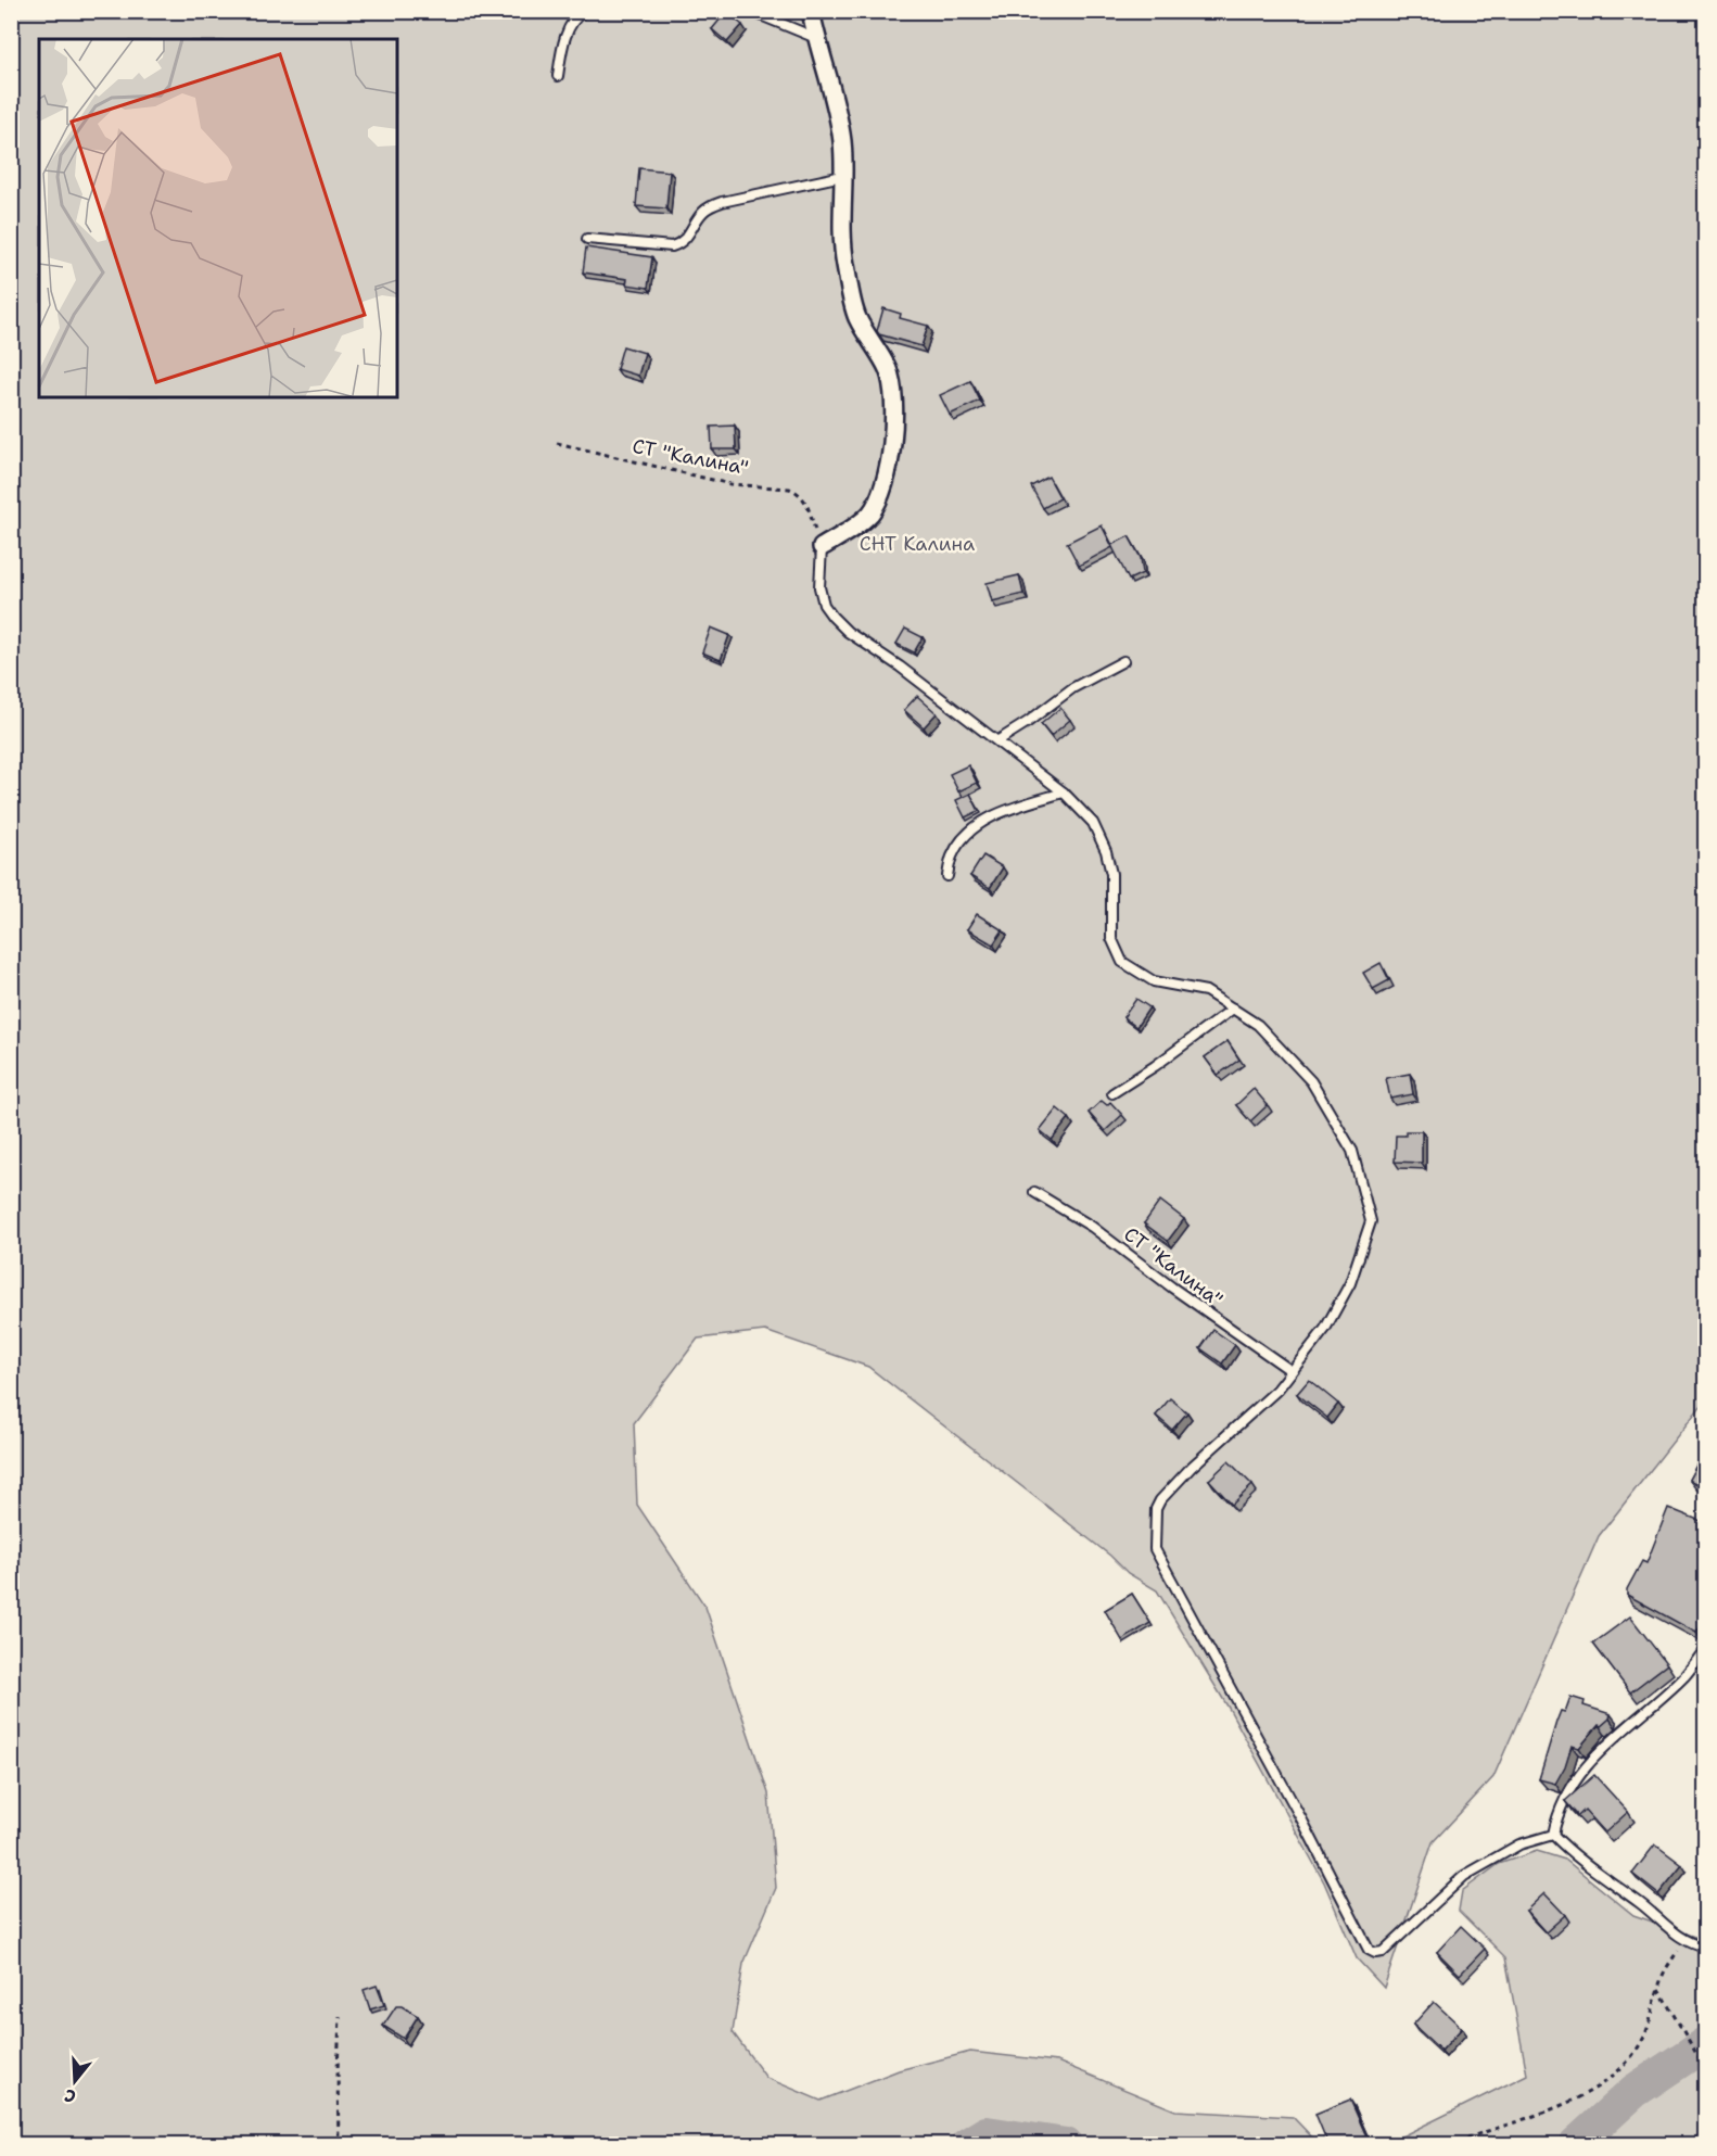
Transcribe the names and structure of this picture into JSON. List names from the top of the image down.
{
  "streets": {
    "lane": ["СТ \"Калина\""]
  },
  "parks": ["СНТ Калина"],
  "north": "bottom"
}
